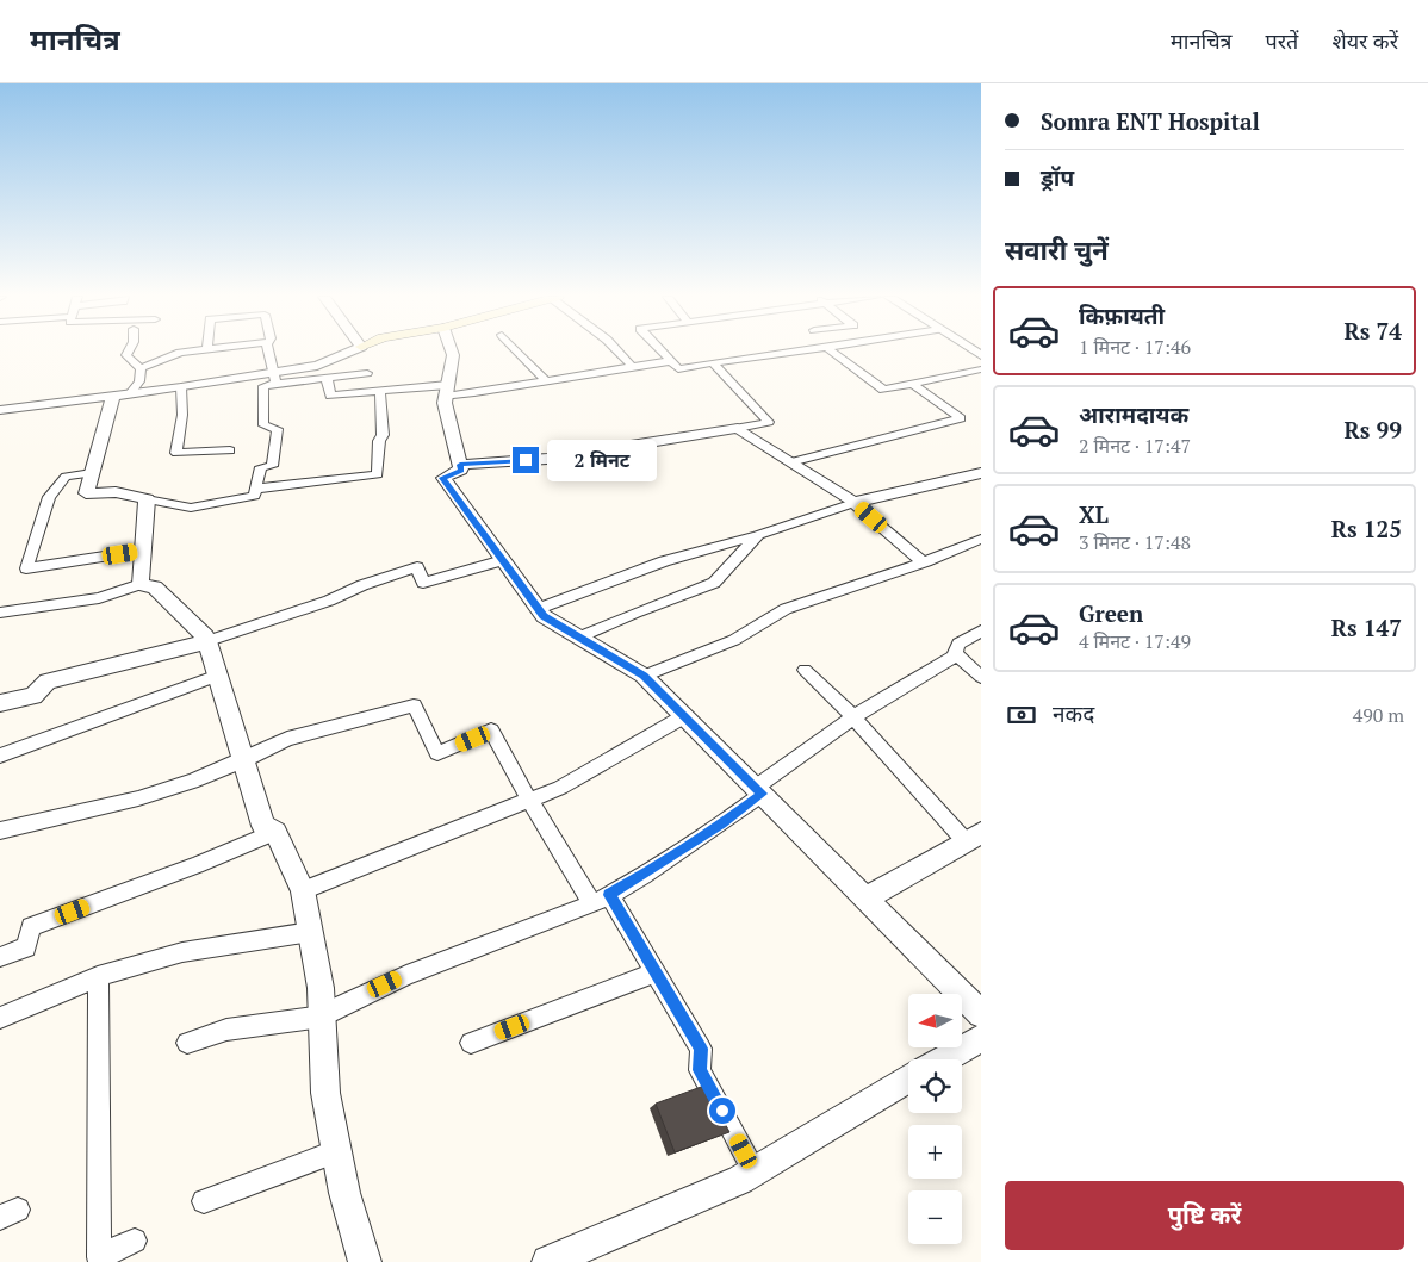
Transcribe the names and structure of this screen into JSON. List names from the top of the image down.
{
  "north": "left",
  "page": {
    "header": "मानचित्र",
    "nav": ["मानचित्र", "परतें", "शेयर करें"],
    "banner": ["Somra ENT Hospital", "ड्रॉप"],
    "heading": "सवारी चुनें",
    "list": [
      {
        "name": "किफ़ायती",
        "note": "1 मिनट · 17:46",
        "value": "Rs 74"
      },
      {
        "name": "आरामदायक",
        "note": "2 मिनट · 17:47",
        "value": "Rs 99"
      },
      {
        "name": "XL",
        "note": "3 मिनट · 17:48",
        "value": "Rs 125"
      },
      {
        "name": "Green",
        "note": "4 मिनट · 17:49",
        "value": "Rs 147"
      }
    ],
    "bubble": "2 मिनट",
    "pay": ["नकद", "490 m"],
    "map_buttons": ["+", "−"],
    "buttons": "पुष्टि करें"
  }
}
